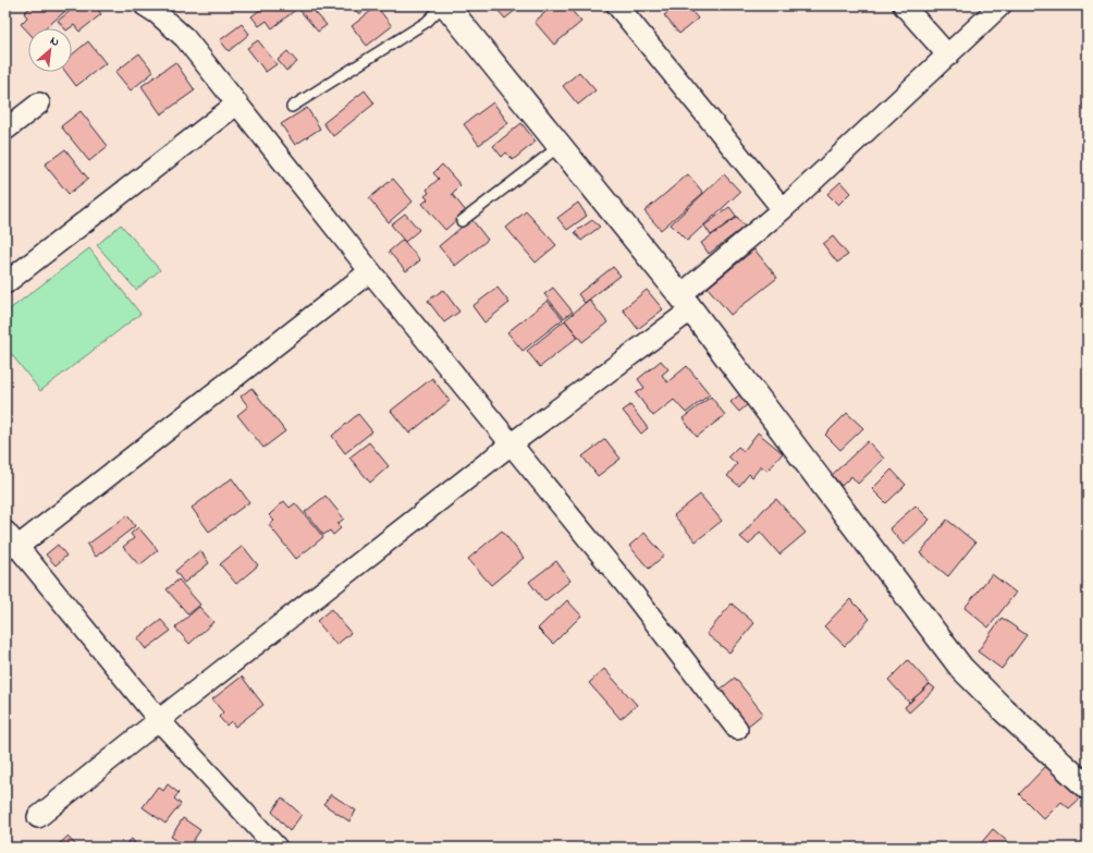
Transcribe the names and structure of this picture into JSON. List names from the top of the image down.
{
  "north": "top right"
}
